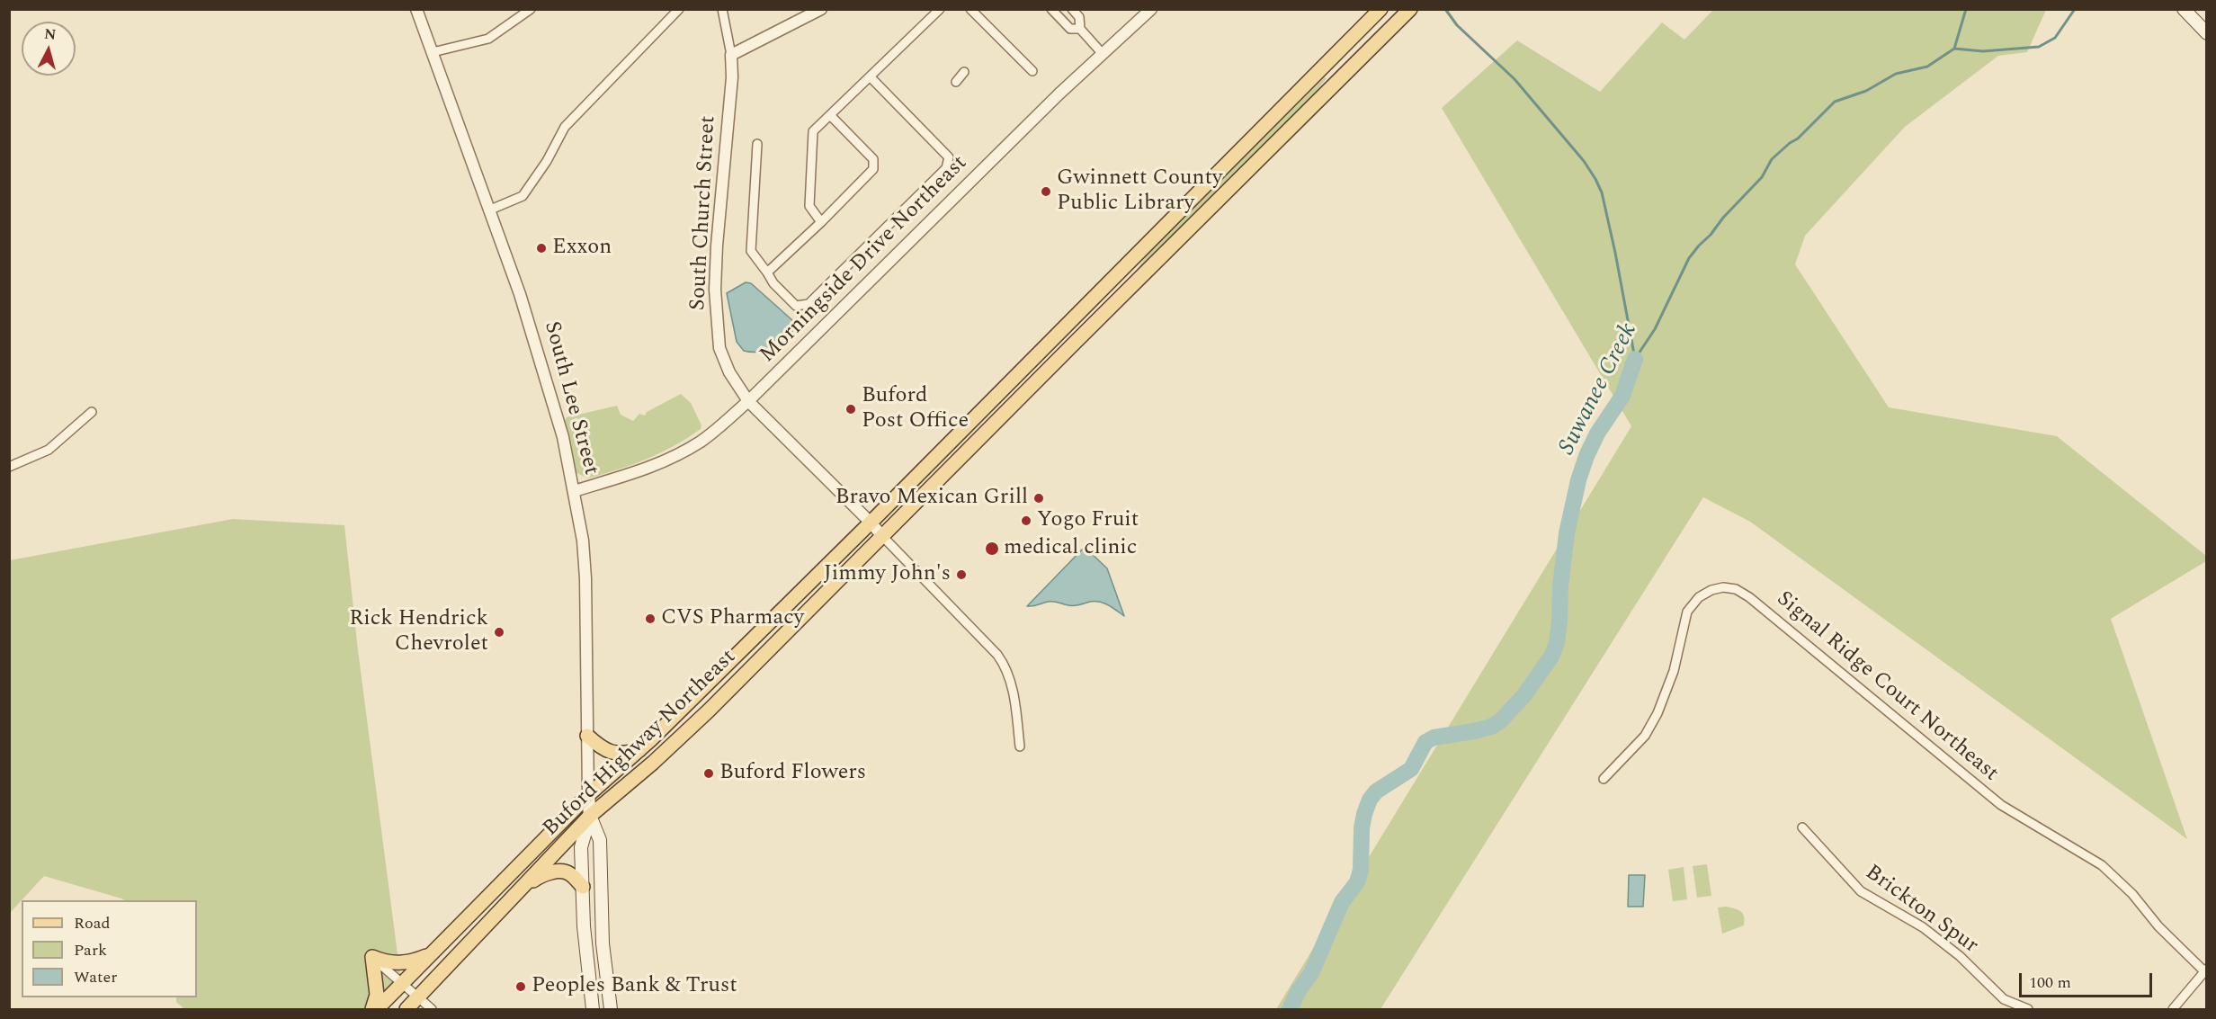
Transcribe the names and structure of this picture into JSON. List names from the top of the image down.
{
  "streets": {
    "main road": ["South Lee Street", "Buford Highway Northeast"],
    "street": [
      "South Church Street",
      "Morningside Drive Northeast",
      "Signal Ridge Court Northeast",
      "Brickton Spur"
    ]
  },
  "crossings": [
    ["South Church Street", "Morningside Drive Northeast"],
    ["South Church Street", "Buford Highway Northeast"],
    ["Morningside Drive Northeast", "South Lee Street"],
    ["South Lee Street", "Buford Highway Northeast"]
  ],
  "water": ["Suwanee Creek"],
  "places": [
    "Gwinnett County Public Library",
    "Exxon",
    "Buford Post Office",
    "Bravo Mexican Grill",
    "Yogo Fruit",
    "medical clinic",
    "Jimmy John's",
    "CVS Pharmacy",
    "Rick Hendrick Chevrolet",
    "Buford Flowers",
    "Peoples Bank & Trust"
  ],
  "legend": ["Road", "Park", "Water"],
  "scale_bar": "100 m",
  "north": "top"
}
